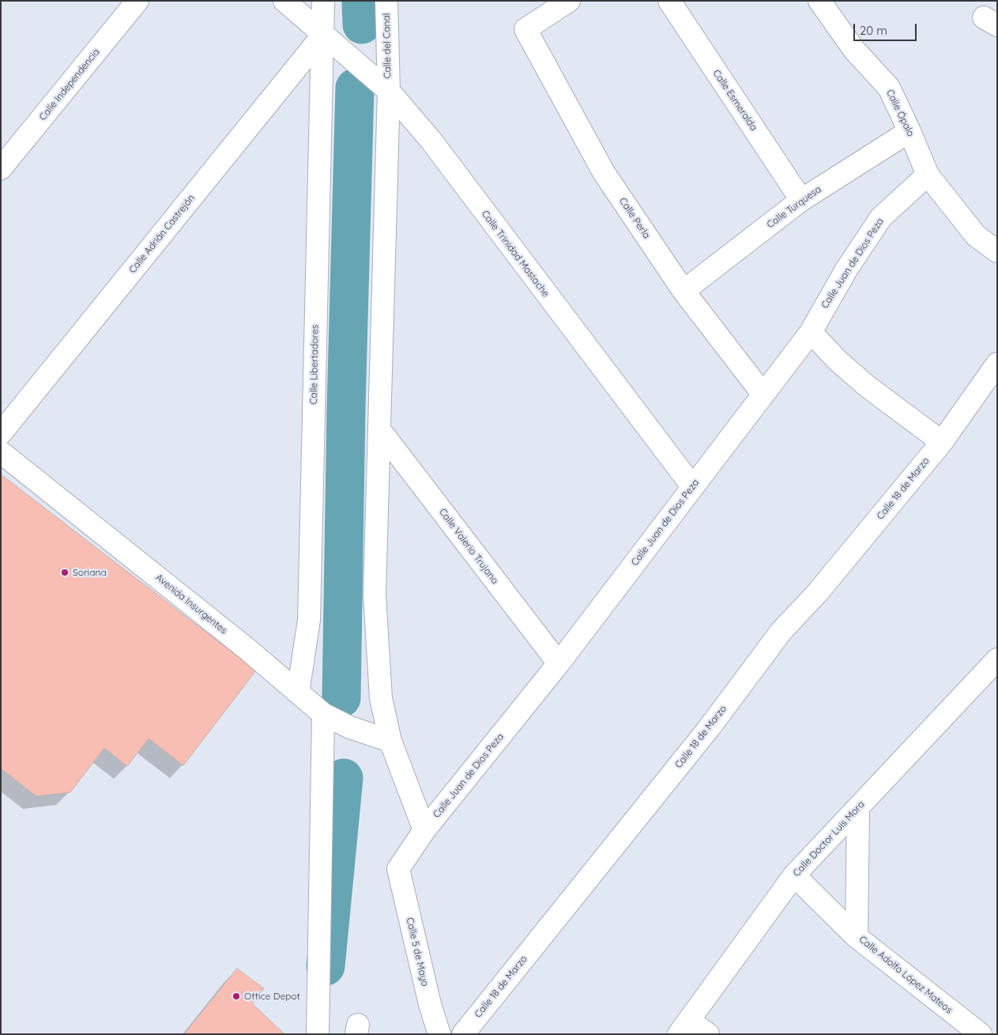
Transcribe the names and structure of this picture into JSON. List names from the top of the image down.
{
  "streets": {
    "street": [
      "Calle del Canal",
      "Calle Independencia",
      "Calle Esmeralda",
      "Calle Ópalo",
      "Calle Turquesa",
      "Calle Perla",
      "Calle Adrián Castrejón",
      "Calle Trinidad Mastache",
      "Calle Juan de Dios Peza",
      "Calle Libertadores",
      "Calle 18 de Marzo",
      "Calle Valerio Trujano",
      "Avenida Insurgentes",
      "Calle Doctor Luis Mora",
      "Calle 5 de Mayo",
      "Calle Adolfo López Mateos"
    ]
  },
  "crossings": [
    ["Calle del Canal", "Calle Trinidad Mastache"],
    ["Calle Esmeralda", "Calle Turquesa"],
    ["Calle Ópalo", "Calle Turquesa"],
    ["Calle Ópalo", "Calle Juan de Dios Peza"],
    ["Calle Turquesa", "Calle Perla"],
    ["Calle Perla", "Calle Juan de Dios Peza"],
    ["Calle Adrián Castrejón", "Calle Trinidad Mastache"],
    ["Calle Adrián Castrejón", "Calle Libertadores"],
    ["Calle Trinidad Mastache", "Calle Juan de Dios Peza"],
    ["Calle Trinidad Mastache", "Calle Libertadores"],
    ["Calle Juan de Dios Peza", "Calle Valerio Trujano"],
    ["Calle Juan de Dios Peza", "Calle 5 de Mayo"],
    ["Calle Libertadores", "Avenida Insurgentes"],
    ["Calle Doctor Luis Mora", "Calle Adolfo López Mateos"]
  ],
  "places": ["Soriana", "Office Depot"],
  "scale_bar": "20 m"
}
